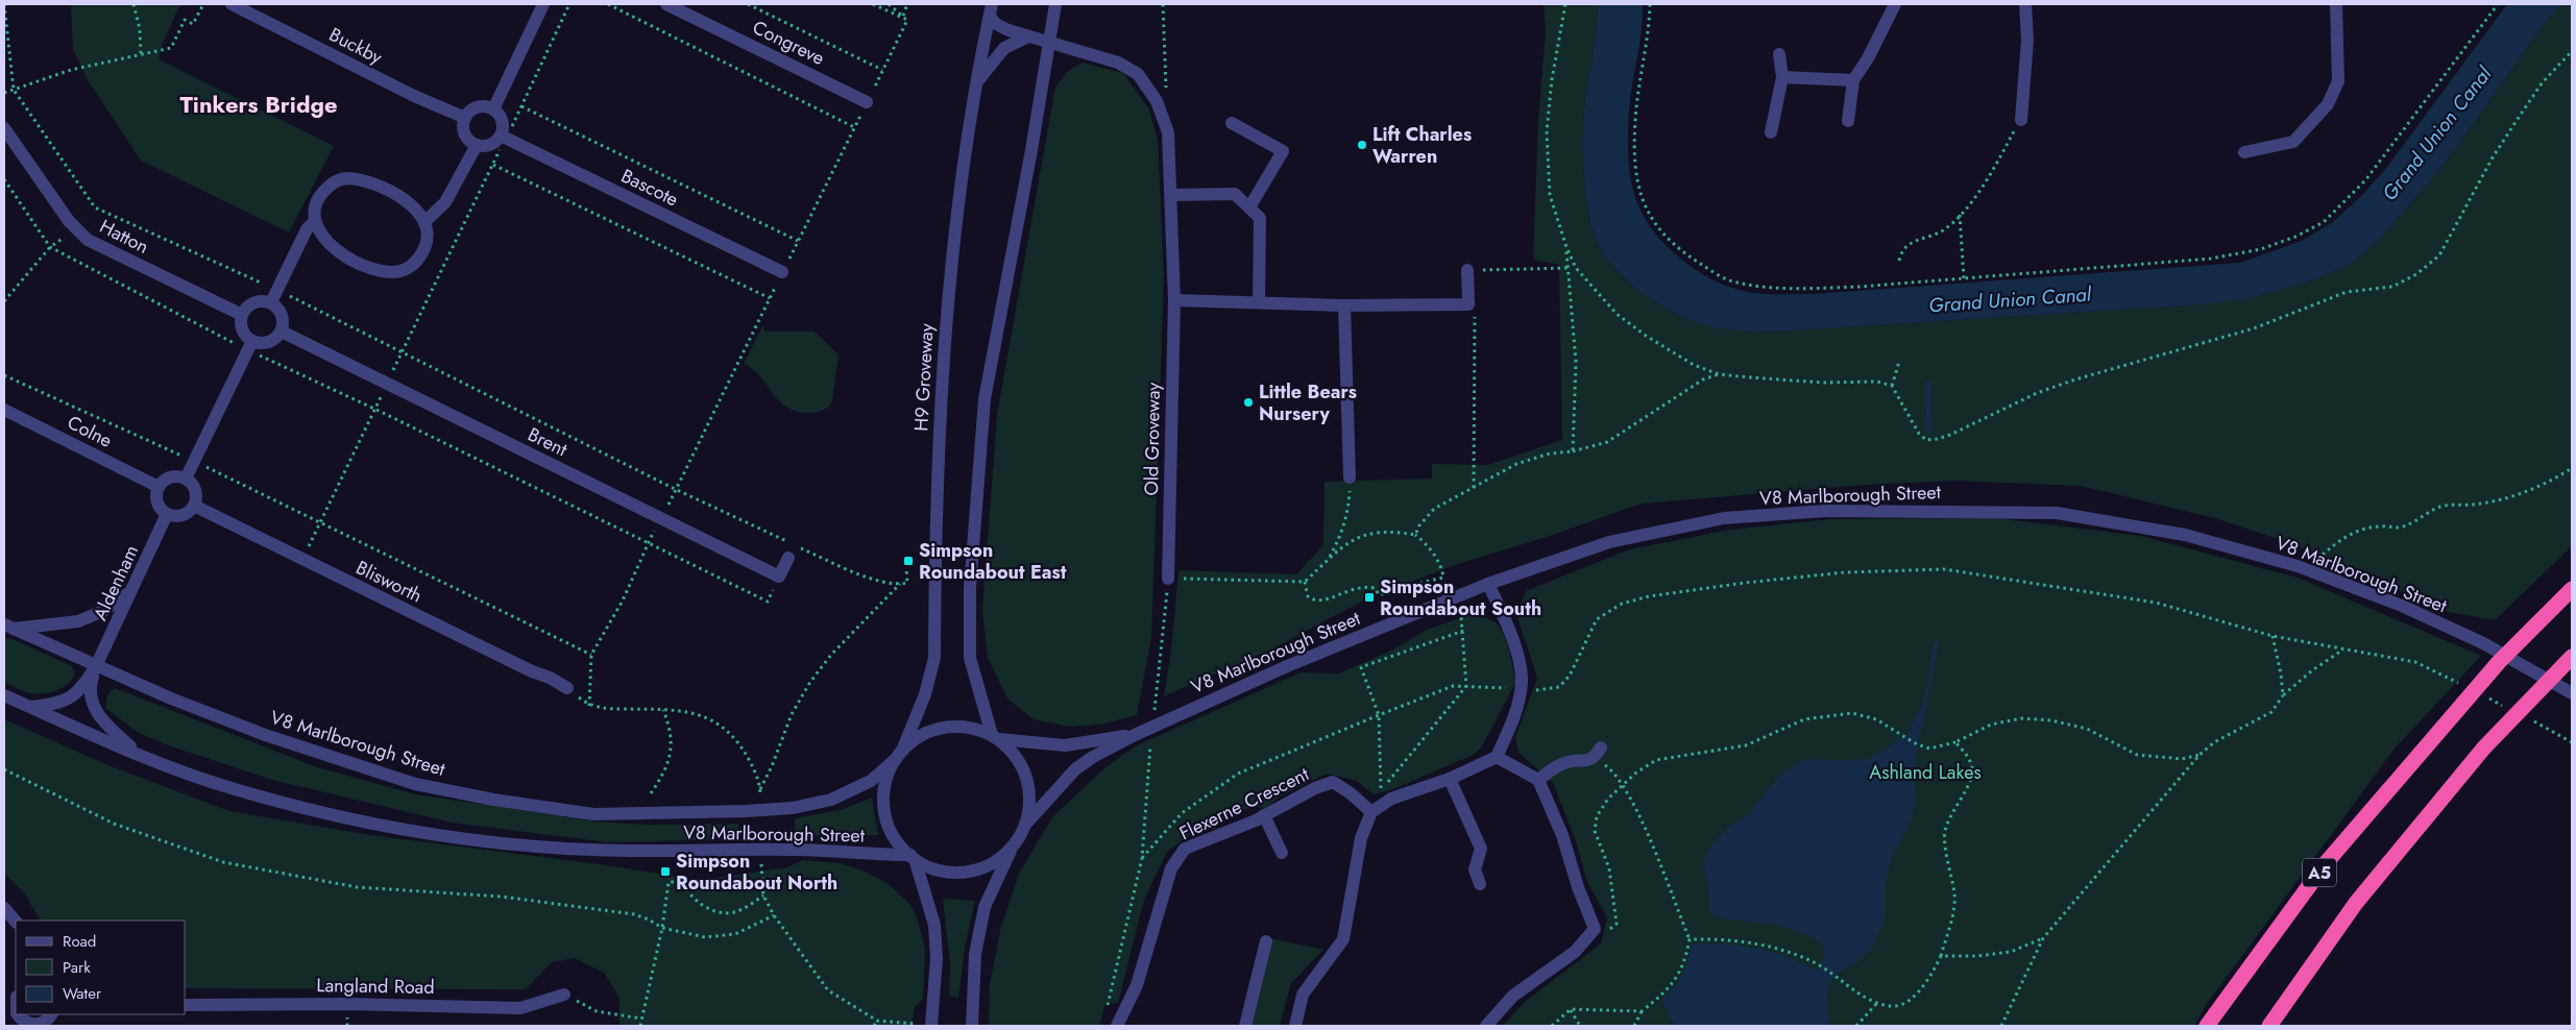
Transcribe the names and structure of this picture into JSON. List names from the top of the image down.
{
  "streets": {
    "highway": ["A5"],
    "street": [
      "Congreve",
      "Buckby",
      "Bascote",
      "Hatton",
      "H9 Groveway",
      "Colne",
      "Old Groveway",
      "Brent",
      "V8 Marlborough Street",
      "Blisworth",
      "Aldenham",
      "Flexerne Crescent",
      "Langland Road"
    ]
  },
  "crossings": [
    ["Buckby", "Bascote"],
    ["Hatton", "Brent"],
    ["H9 Groveway", "Old Groveway"],
    ["H9 Groveway", "V8 Marlborough Street"],
    ["Colne", "Blisworth"],
    ["Colne", "Aldenham"],
    ["V8 Marlborough Street", "Aldenham"],
    ["Blisworth", "Aldenham"]
  ],
  "districts": ["Tinkers Bridge"],
  "water": ["Grand Union Canal"],
  "parks": ["Ashland Lakes"],
  "places": {
    "other": ["Lift Charles Warren", "Little Bears Nursery"],
    "transit": ["Simpson Roundabout East", "Simpson Roundabout South", "Simpson Roundabout North"]
  },
  "legend": ["Road", "Park", "Water"]
}
